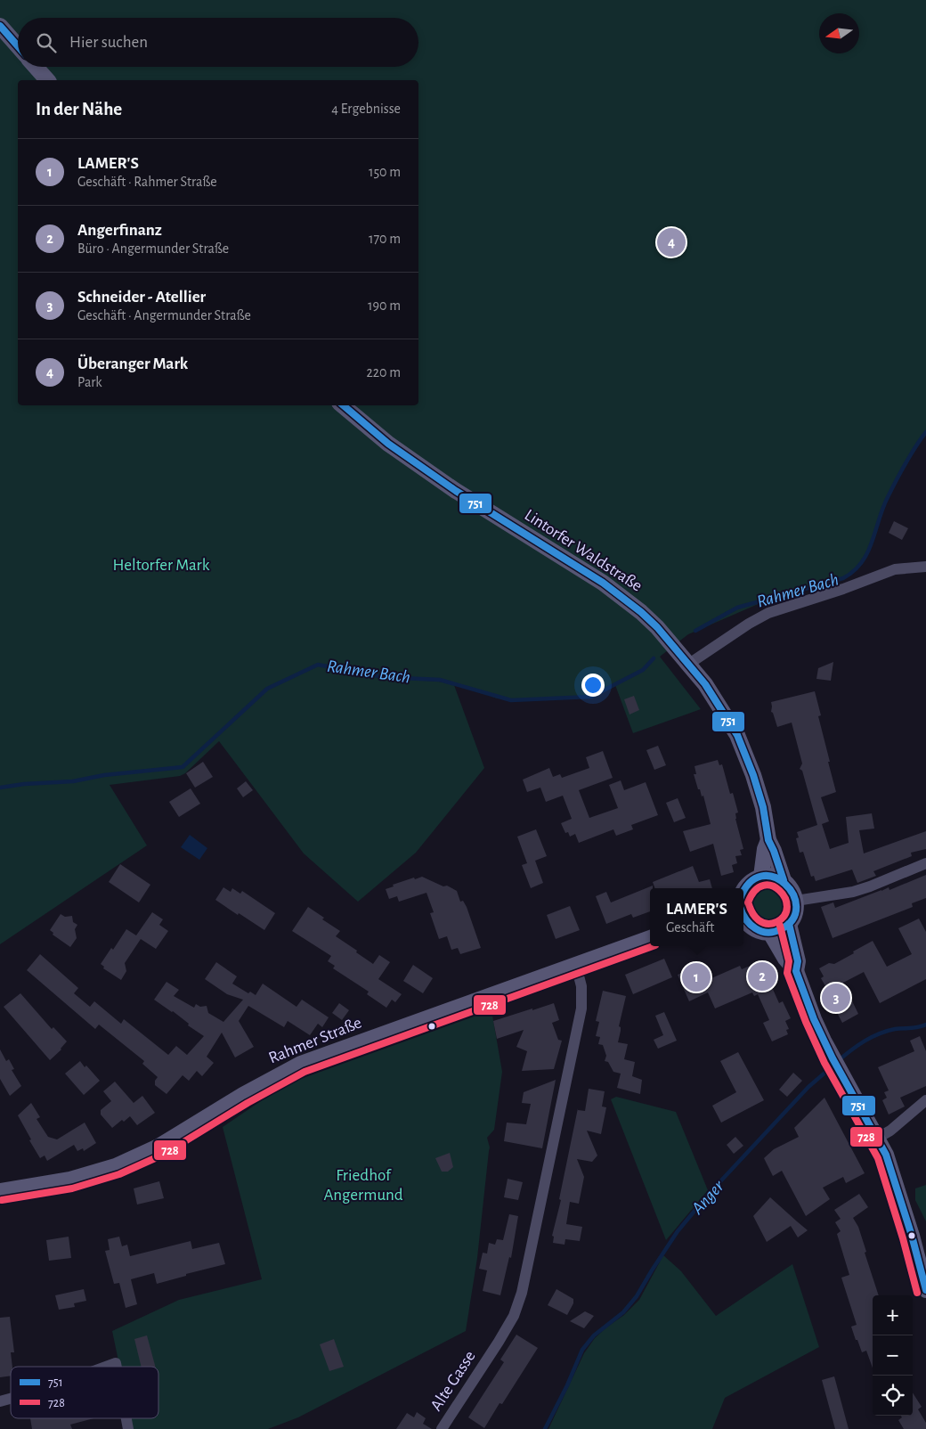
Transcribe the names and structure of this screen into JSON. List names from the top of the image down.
{
  "streets": {
    "main road": ["Lintorfer Waldstraße", "Rahmer Straße"],
    "street": ["Alte Gasse"]
  },
  "crossings": [
    ["Rahmer Straße", "Alte Gasse"]
  ],
  "water": ["Rahmer Bach", "Anger"],
  "parks": ["Heltorfer Mark", "Friedhof Angermund"],
  "lines": ["transit line 751", "transit line 728"],
  "legend": ["751", "728"],
  "north": "left",
  "page": {
    "search": "Hier suchen",
    "heading": ["In der Nähe", "4 Ergebnisse"],
    "list": [
      {
        "mark": "1",
        "name": "LAMER'S",
        "note": "Geschäft · Rahmer Straße",
        "value": "150 m"
      },
      {
        "mark": "2",
        "name": "Angerfinanz",
        "note": "Büro · Angermunder Straße",
        "value": "170 m"
      },
      {
        "mark": "3",
        "name": "Schneider - Atellier",
        "note": "Geschäft · Angermunder Straße",
        "value": "190 m"
      },
      {
        "mark": "4",
        "name": "Überanger Mark",
        "note": "Park",
        "value": "220 m"
      }
    ],
    "pins": [
      "4",
      "2",
      "1",
      "3"
    ],
    "popup": ["LAMER'S", "Geschäft"],
    "map_buttons": ["+", "−"]
  }
}
